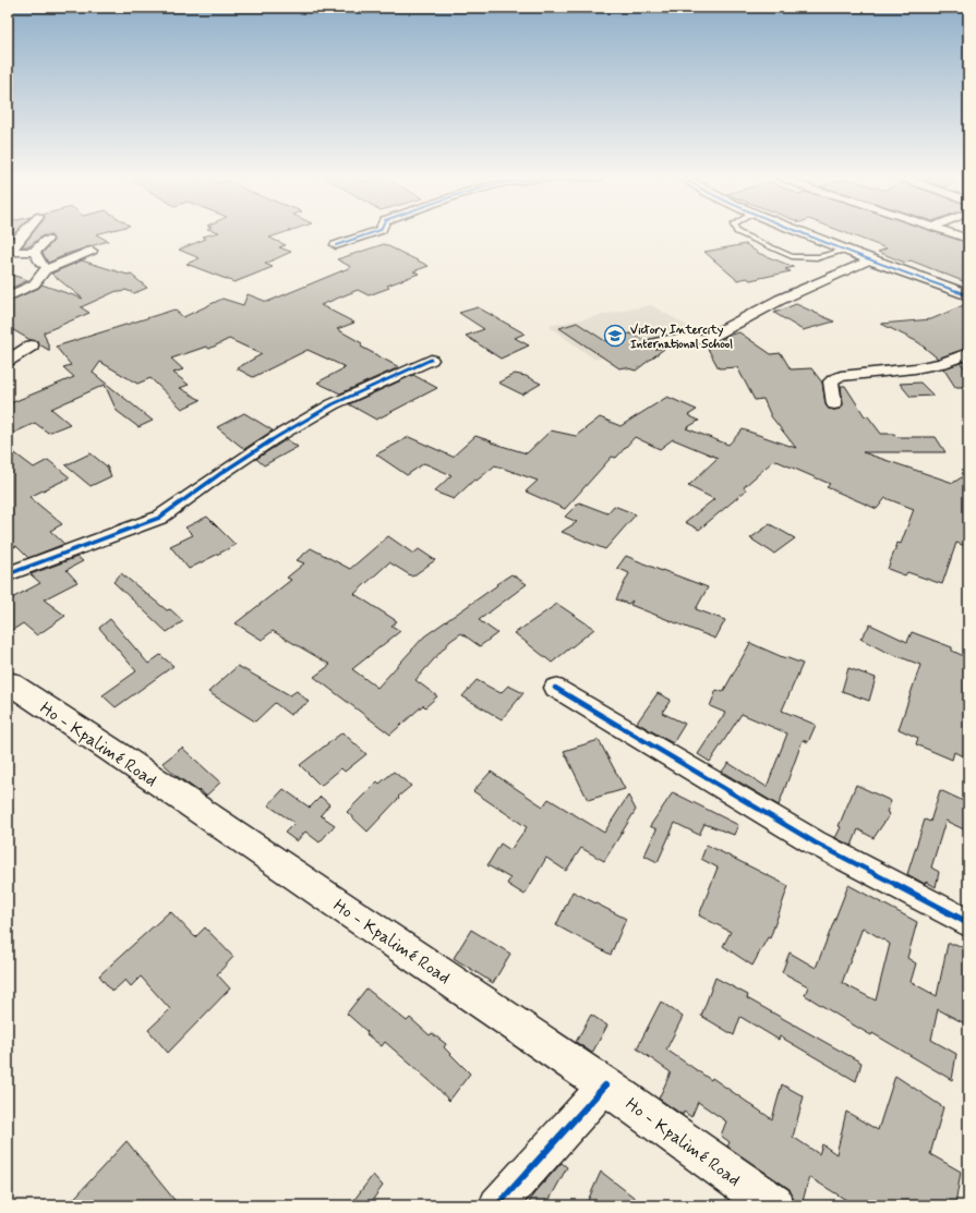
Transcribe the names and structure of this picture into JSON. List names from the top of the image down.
{
  "streets": {
    "main road": ["Ho - Kpalimé Road"]
  },
  "places": {
    "school or university": ["Victory Intercity International School"]
  }
}
